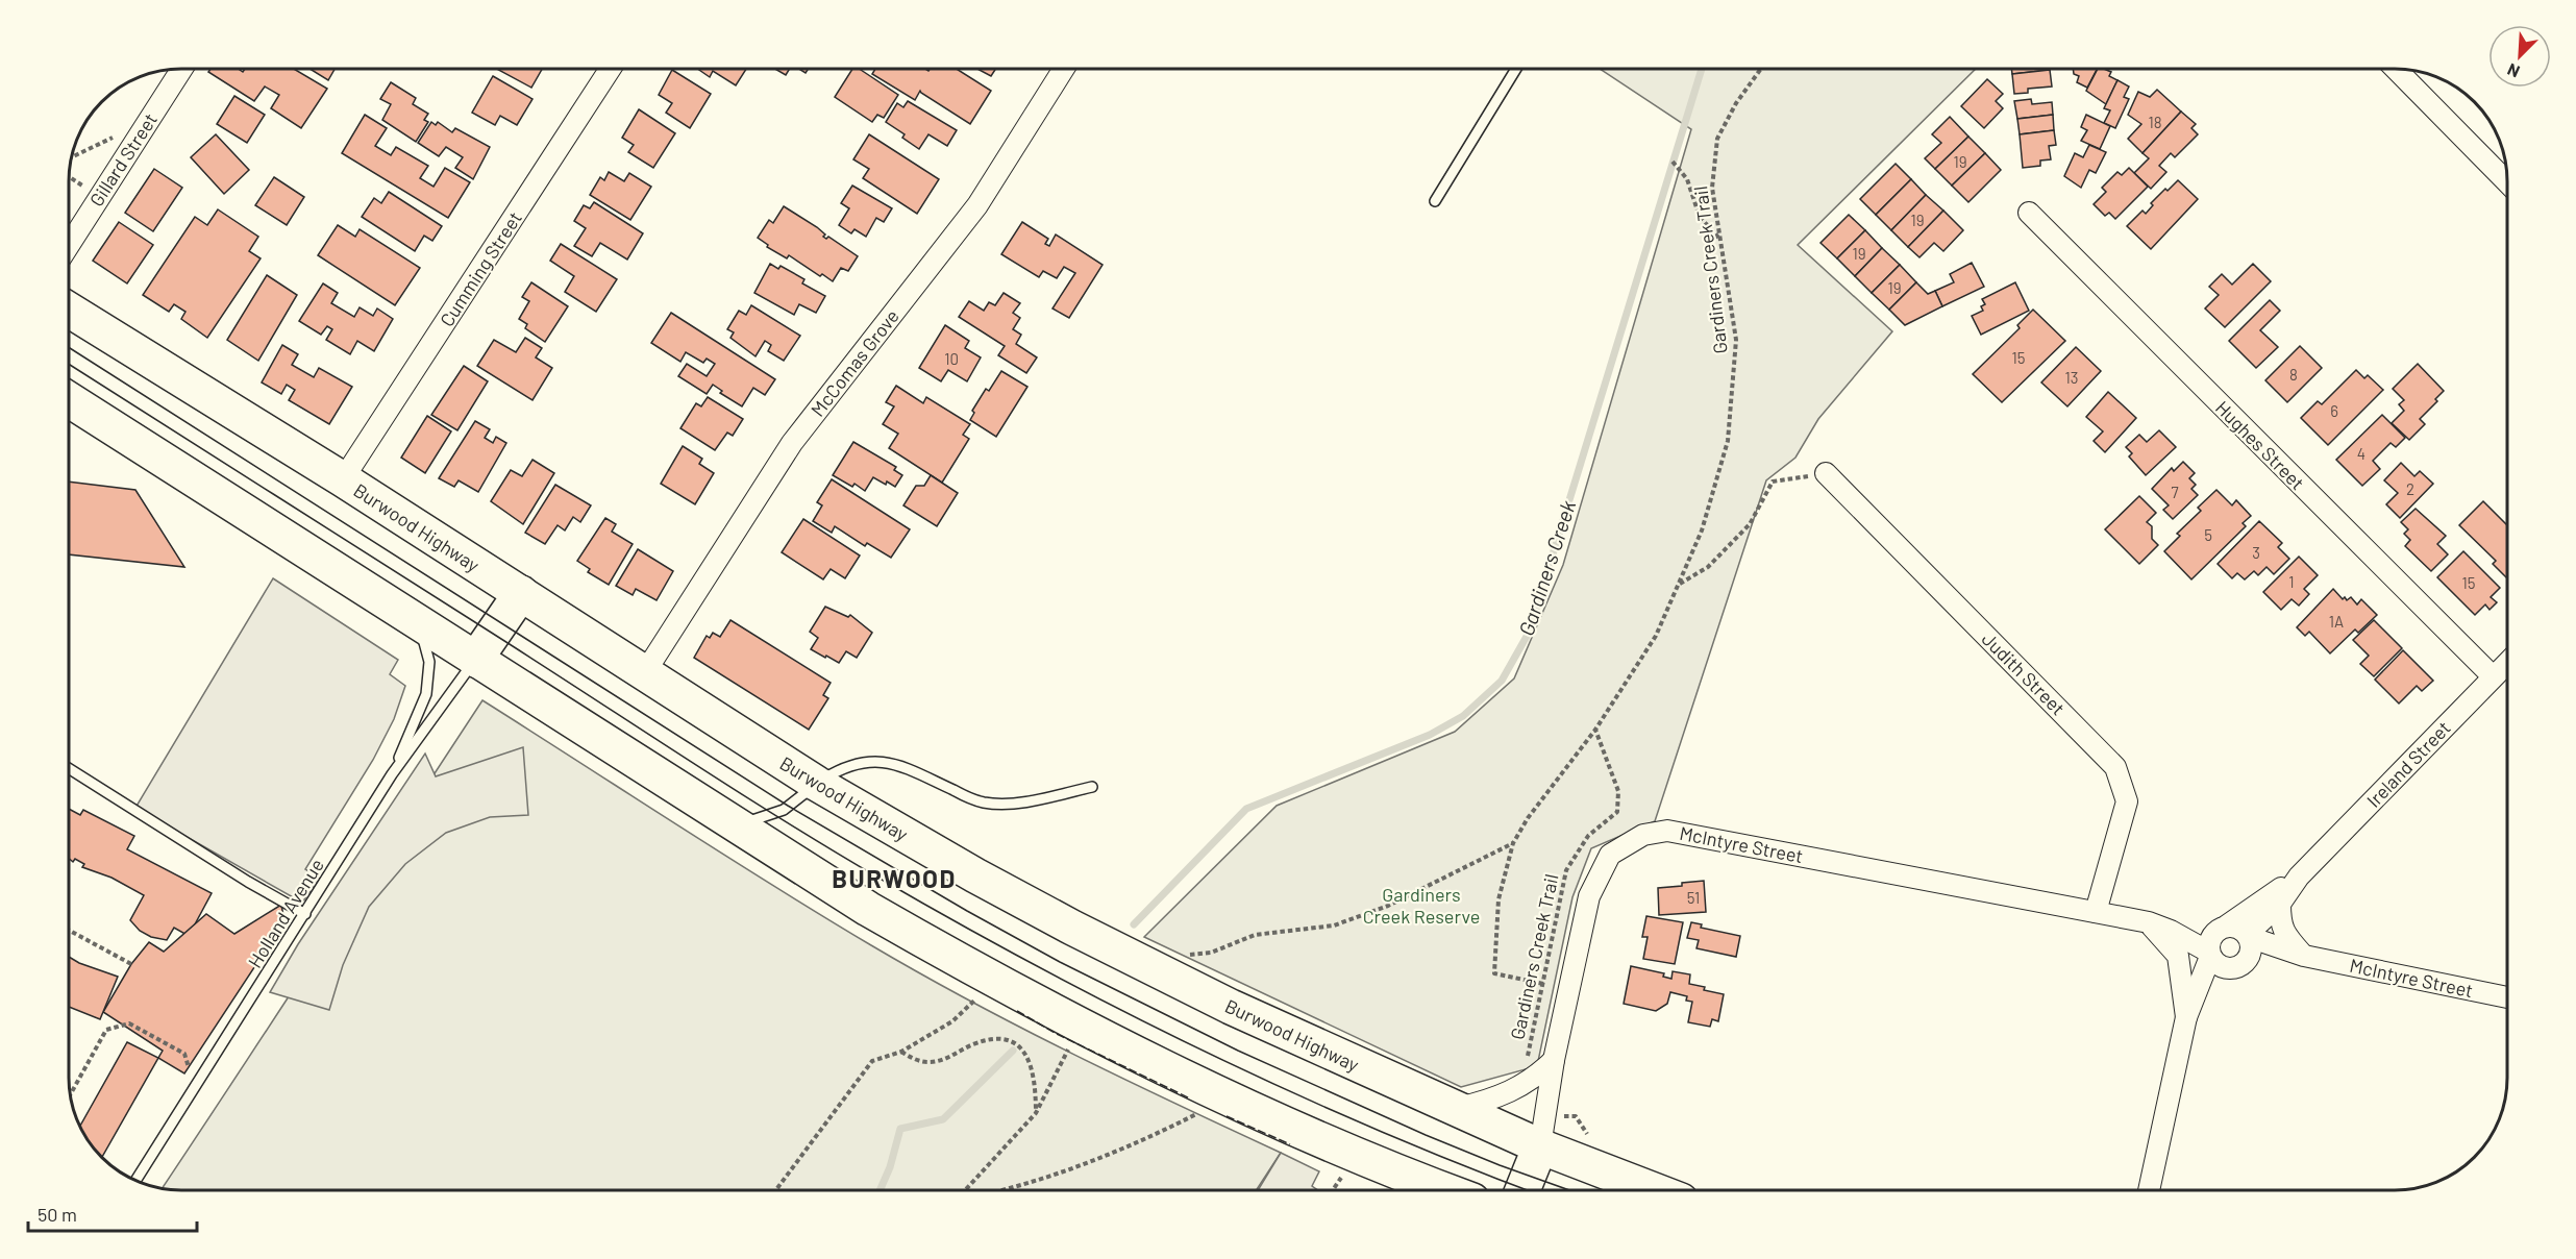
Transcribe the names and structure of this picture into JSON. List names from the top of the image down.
{
  "streets": {
    "highway": ["Burwood Highway"],
    "street": [
      "Gillard Street",
      "Cumming Street",
      "McComas Grove",
      "Hughes Street",
      "Judith Street",
      "Ireland Street",
      "McIntyre Street"
    ],
    "lane": ["Holland Avenue"],
    "path": ["Gardiners Creek Trail"]
  },
  "crossings": [
    ["Cumming Street", "Burwood Highway"],
    ["McComas Grove", "Burwood Highway"],
    ["Hughes Street", "Ireland Street"],
    ["Burwood Highway", "McIntyre Street"],
    ["Judith Street", "McIntyre Street"],
    ["Ireland Street", "McIntyre Street"]
  ],
  "districts": ["BURWOOD"],
  "water": ["Gardiners Creek"],
  "parks": ["Gardiners Creek Reserve"],
  "house_numbers": [
    "18",
    "19",
    "19",
    "19",
    "19",
    "15",
    "10",
    "8",
    "13",
    "6",
    "4",
    "2",
    "7",
    "5",
    "3",
    "1",
    "15",
    "1A",
    "51"
  ],
  "scale_bar": "50 m",
  "north": "bottom left"
}
